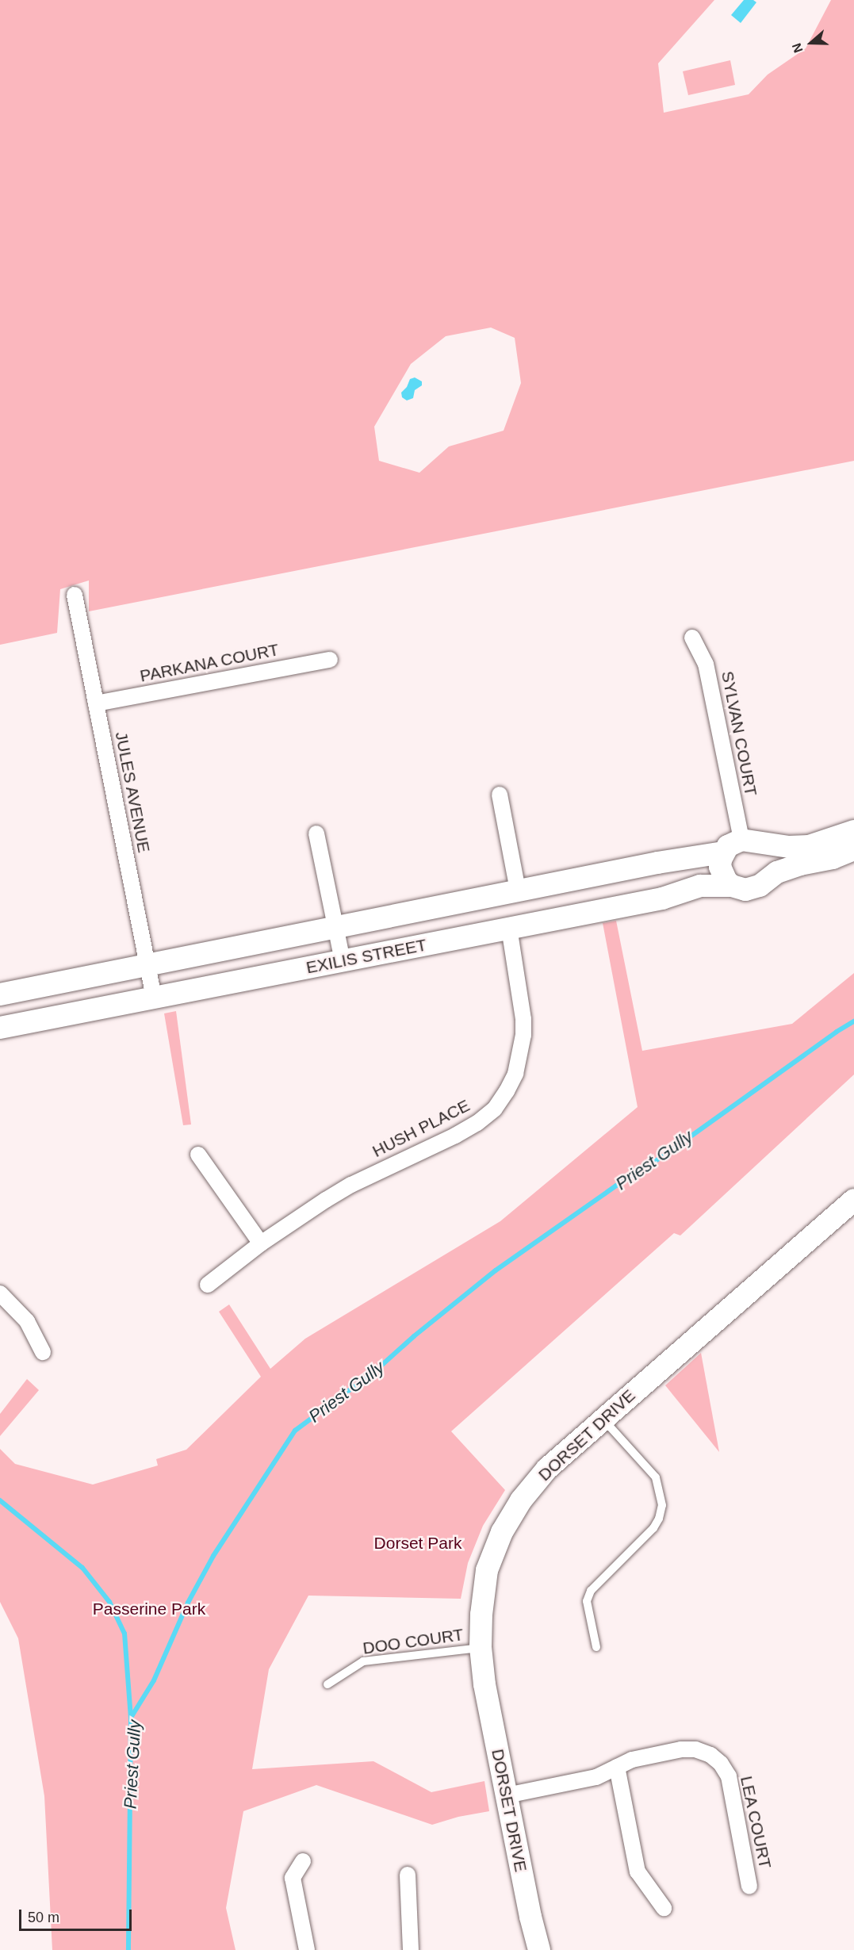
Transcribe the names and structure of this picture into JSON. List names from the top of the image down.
{
  "streets": {
    "street": [
      "PARKANA COURT",
      "SYLVAN COURT",
      "JULES AVENUE",
      "EXILIS STREET",
      "HUSH PLACE",
      "DORSET DRIVE",
      "LEA COURT"
    ],
    "lane": ["DOO COURT"]
  },
  "crossings": [
    ["PARKANA COURT", "JULES AVENUE"],
    ["SYLVAN COURT", "EXILIS STREET"],
    ["JULES AVENUE", "EXILIS STREET"],
    ["EXILIS STREET", "HUSH PLACE"],
    ["DORSET DRIVE", "DOO COURT"],
    ["DORSET DRIVE", "LEA COURT"]
  ],
  "water": ["Priest Gully"],
  "parks": ["Dorset Park", "Passerine Park"],
  "scale_bar": "50 m",
  "north": "left"
}
